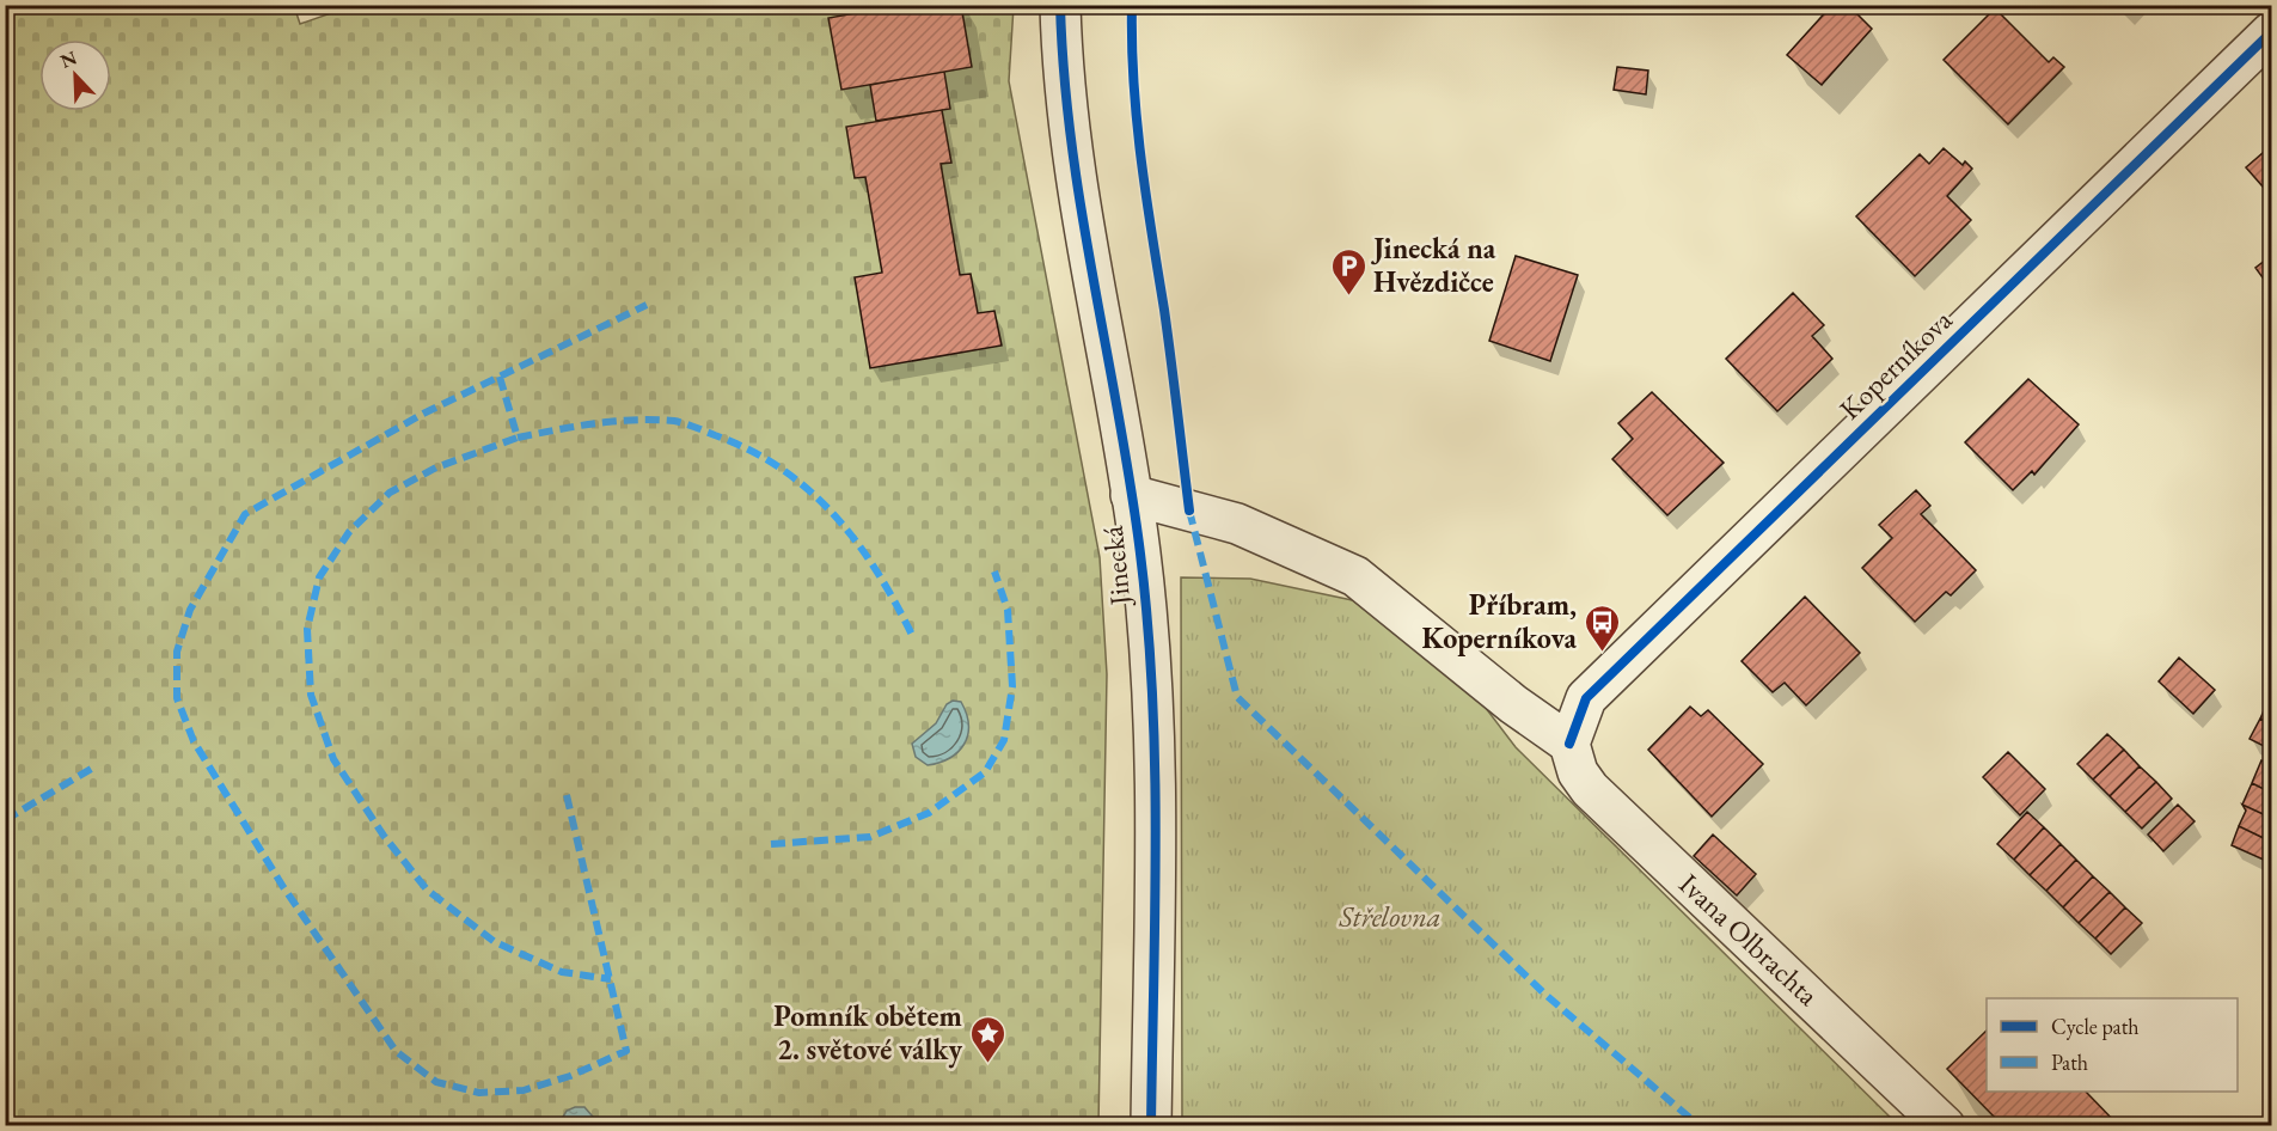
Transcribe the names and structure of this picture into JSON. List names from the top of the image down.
{
  "streets": {
    "street": ["Koperníkova", "Jinecká", "Ivana Olbrachta"]
  },
  "crossings": [
    ["Koperníkova", "Ivana Olbrachta"]
  ],
  "parks": ["Střelovna"],
  "places": {
    "parking": ["Jinecká na Hvězdičce"],
    "bus stop": ["Příbram, Koperníkova"],
    "place": ["Pomník obětem 2. světové války"]
  },
  "legend": ["Cycle path", "Path"],
  "north": "top left"
}
